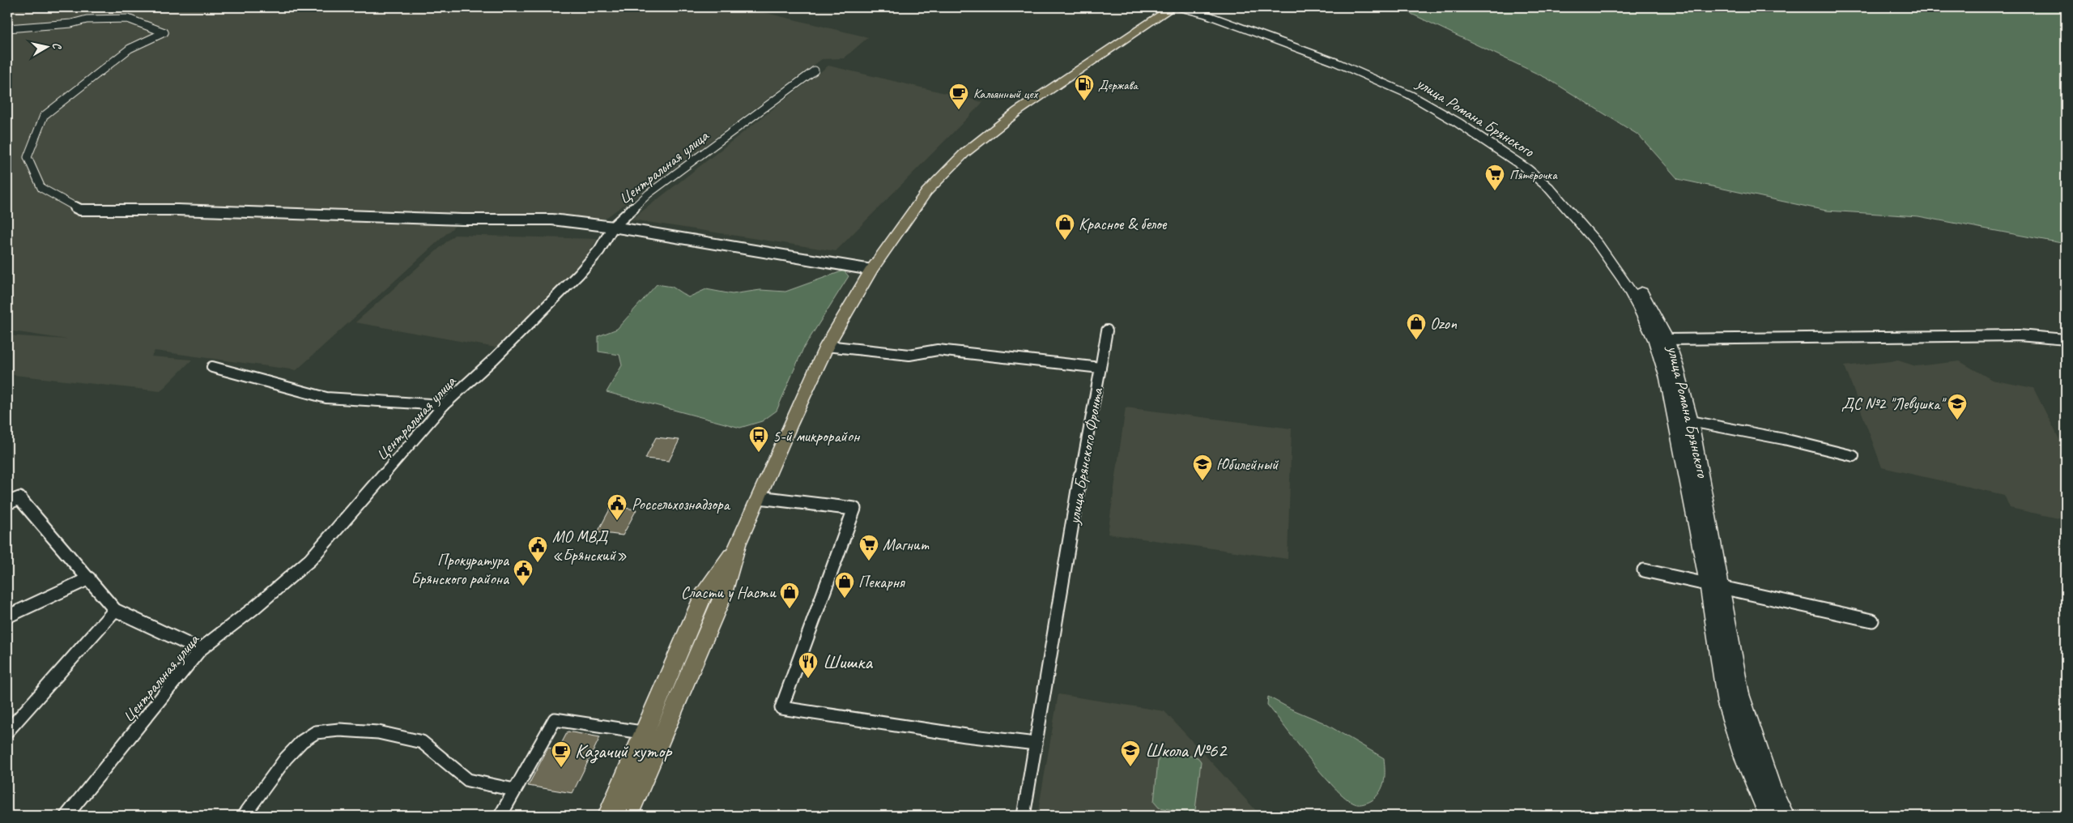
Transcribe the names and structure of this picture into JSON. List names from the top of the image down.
{
  "streets": {
    "main road": ["улица Романа Брянского"],
    "street": ["Центральная улица", "улица Брянского Фронта"]
  },
  "places": {
    "fuel station": ["Держава"],
    "cafe": ["Кальянный цех", "Казачий хутор"],
    "supermarket": ["Пятёрочка", "Магнит"],
    "shop": [
      "Красное & белое",
      "Ozon",
      "Пекарня",
      "Сласти у Насти"
    ],
    "school or university": ["ДС №2 \"Левушка\"", "Юбилейный", "Школа №62"],
    "bus stop": ["5-й микрорайон"],
    "public building": ["Россельхознадзора", "МО МВД «Брянский»", "Прокуратура Брянского района"],
    "restaurant": ["Шишка"]
  },
  "north": "right"
}
